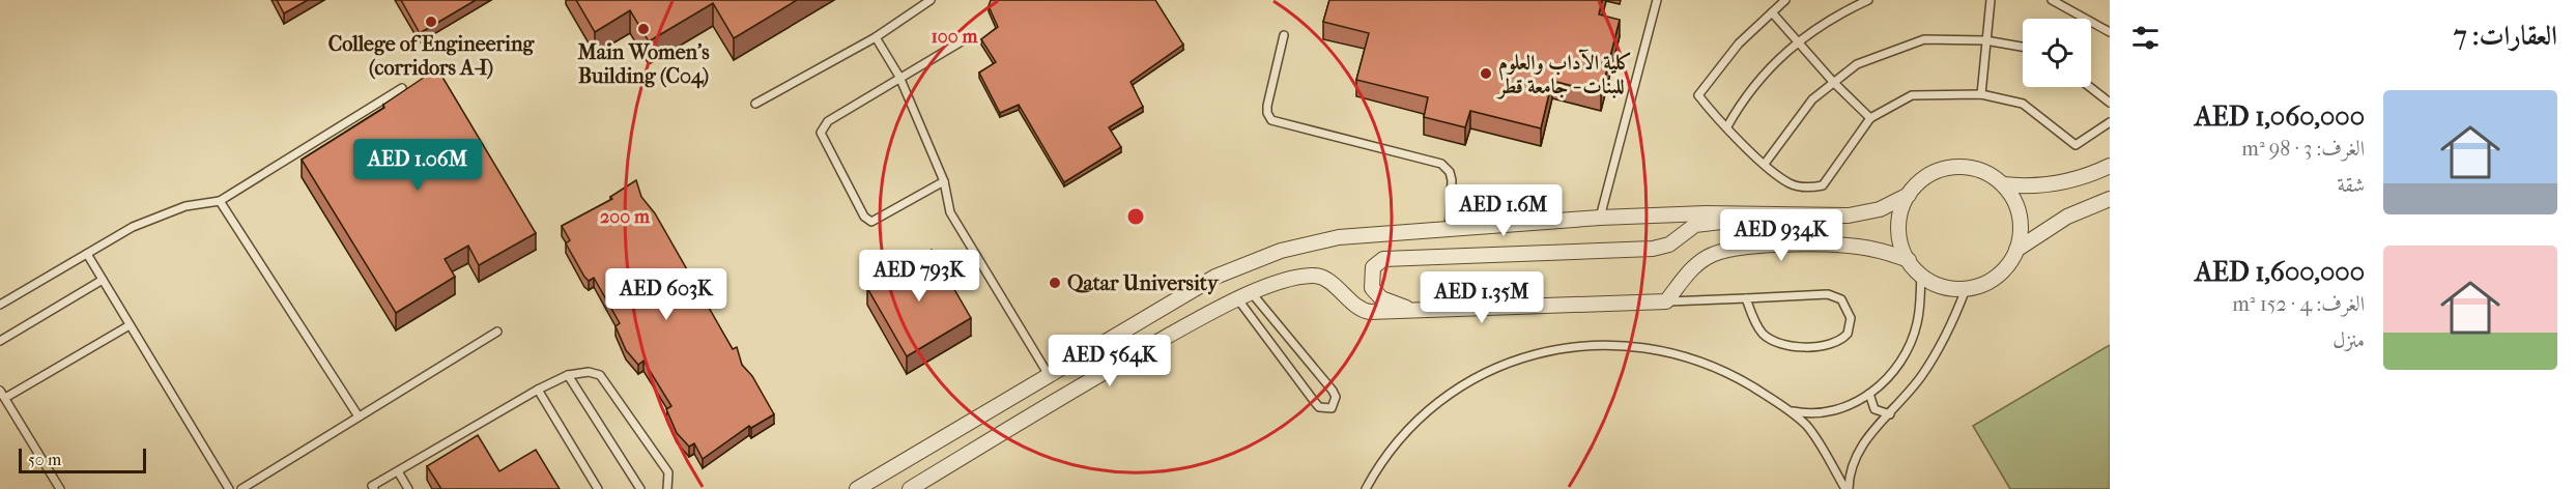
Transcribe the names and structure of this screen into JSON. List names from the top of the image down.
{
  "places": [
    "College of Engineering (corridors A-I)",
    "Main Women's Building (C04)",
    "كلية الآداب والعلوم للبنات - جامعة قطر",
    "Qatar University"
  ],
  "scale_bar": "50 m",
  "page": {
    "heading": "العقارات: 7",
    "list": [
      {
        "name": "AED 1,060,000",
        "note": "الغرف: 3 · 98 m² · شقة"
      },
      {
        "name": "AED 1,600,000",
        "note": "الغرف: 4 · 152 m² · منزل"
      }
    ],
    "price": [
      "AED 1.06M",
      "AED 1.6M",
      "AED 934K",
      "AED 793K",
      "AED 603K",
      "AED 1.35M",
      "AED 564K"
    ],
    "scale": "50 m"
  },
  "rings": ["100 m", "200 m"]
}
